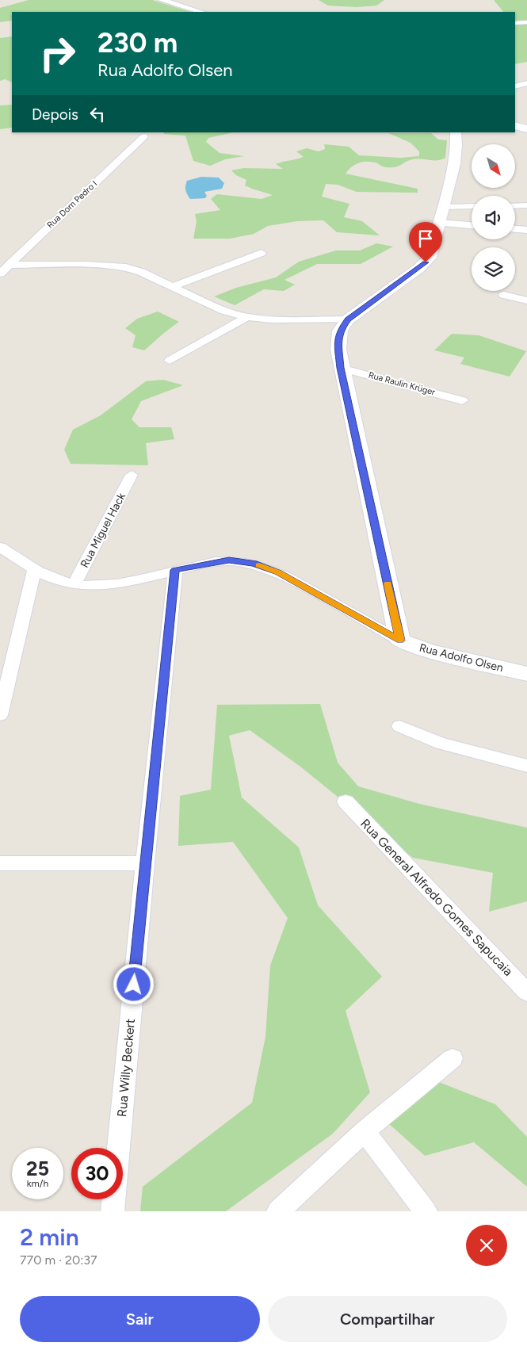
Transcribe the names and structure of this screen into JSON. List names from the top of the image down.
{
  "streets": {
    "main road": ["Rua Adolfo Olsen"],
    "street": [
      "Rua Dom Pedro I",
      "Rua Raulin Krüger",
      "Rua Miguel Hack",
      "Rua General Alfredo Gomes Sapucaia",
      "Rua Willy Beckert"
    ]
  },
  "crossings": [
    ["Rua Miguel Hack", "Rua Adolfo Olsen"],
    ["Rua Adolfo Olsen", "Rua Willy Beckert"]
  ],
  "north": "bottom right",
  "page": {
    "turn": ["230 m", "Rua Adolfo Olsen"],
    "then": "Depois",
    "speed": "25 km/h",
    "limit": "30",
    "heading": ["2 min", "770 m · 20:37"],
    "buttons": ["Sair", "Compartilhar"]
  }
}
